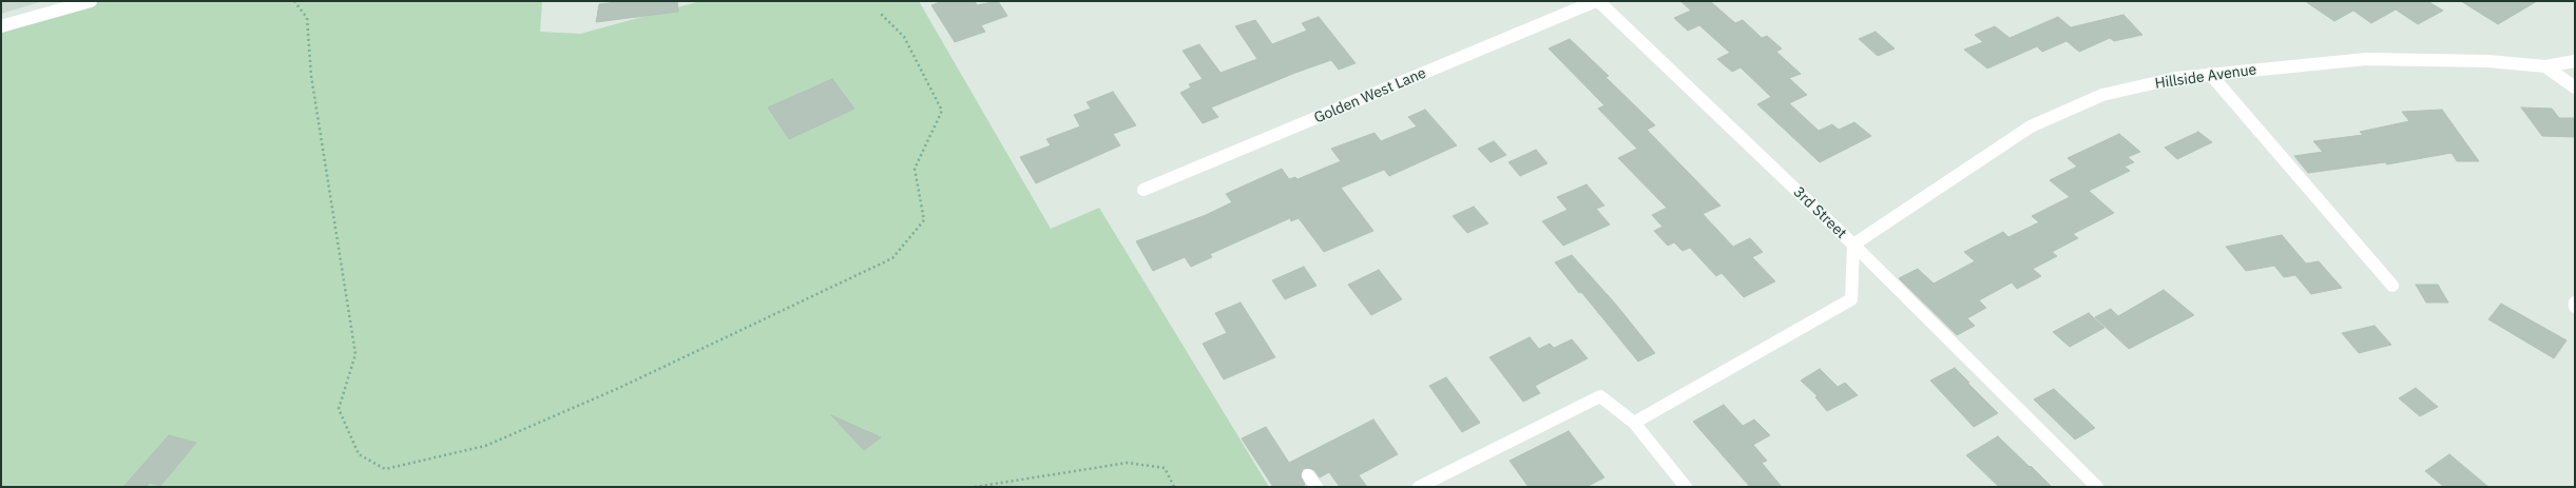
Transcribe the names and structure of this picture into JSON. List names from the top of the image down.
{
  "streets": {
    "street": ["Hillside Avenue", "Golden West Lane", "3rd Street"]
  },
  "crossings": [
    ["Hillside Avenue", "3rd Street"],
    ["Golden West Lane", "3rd Street"]
  ]
}
